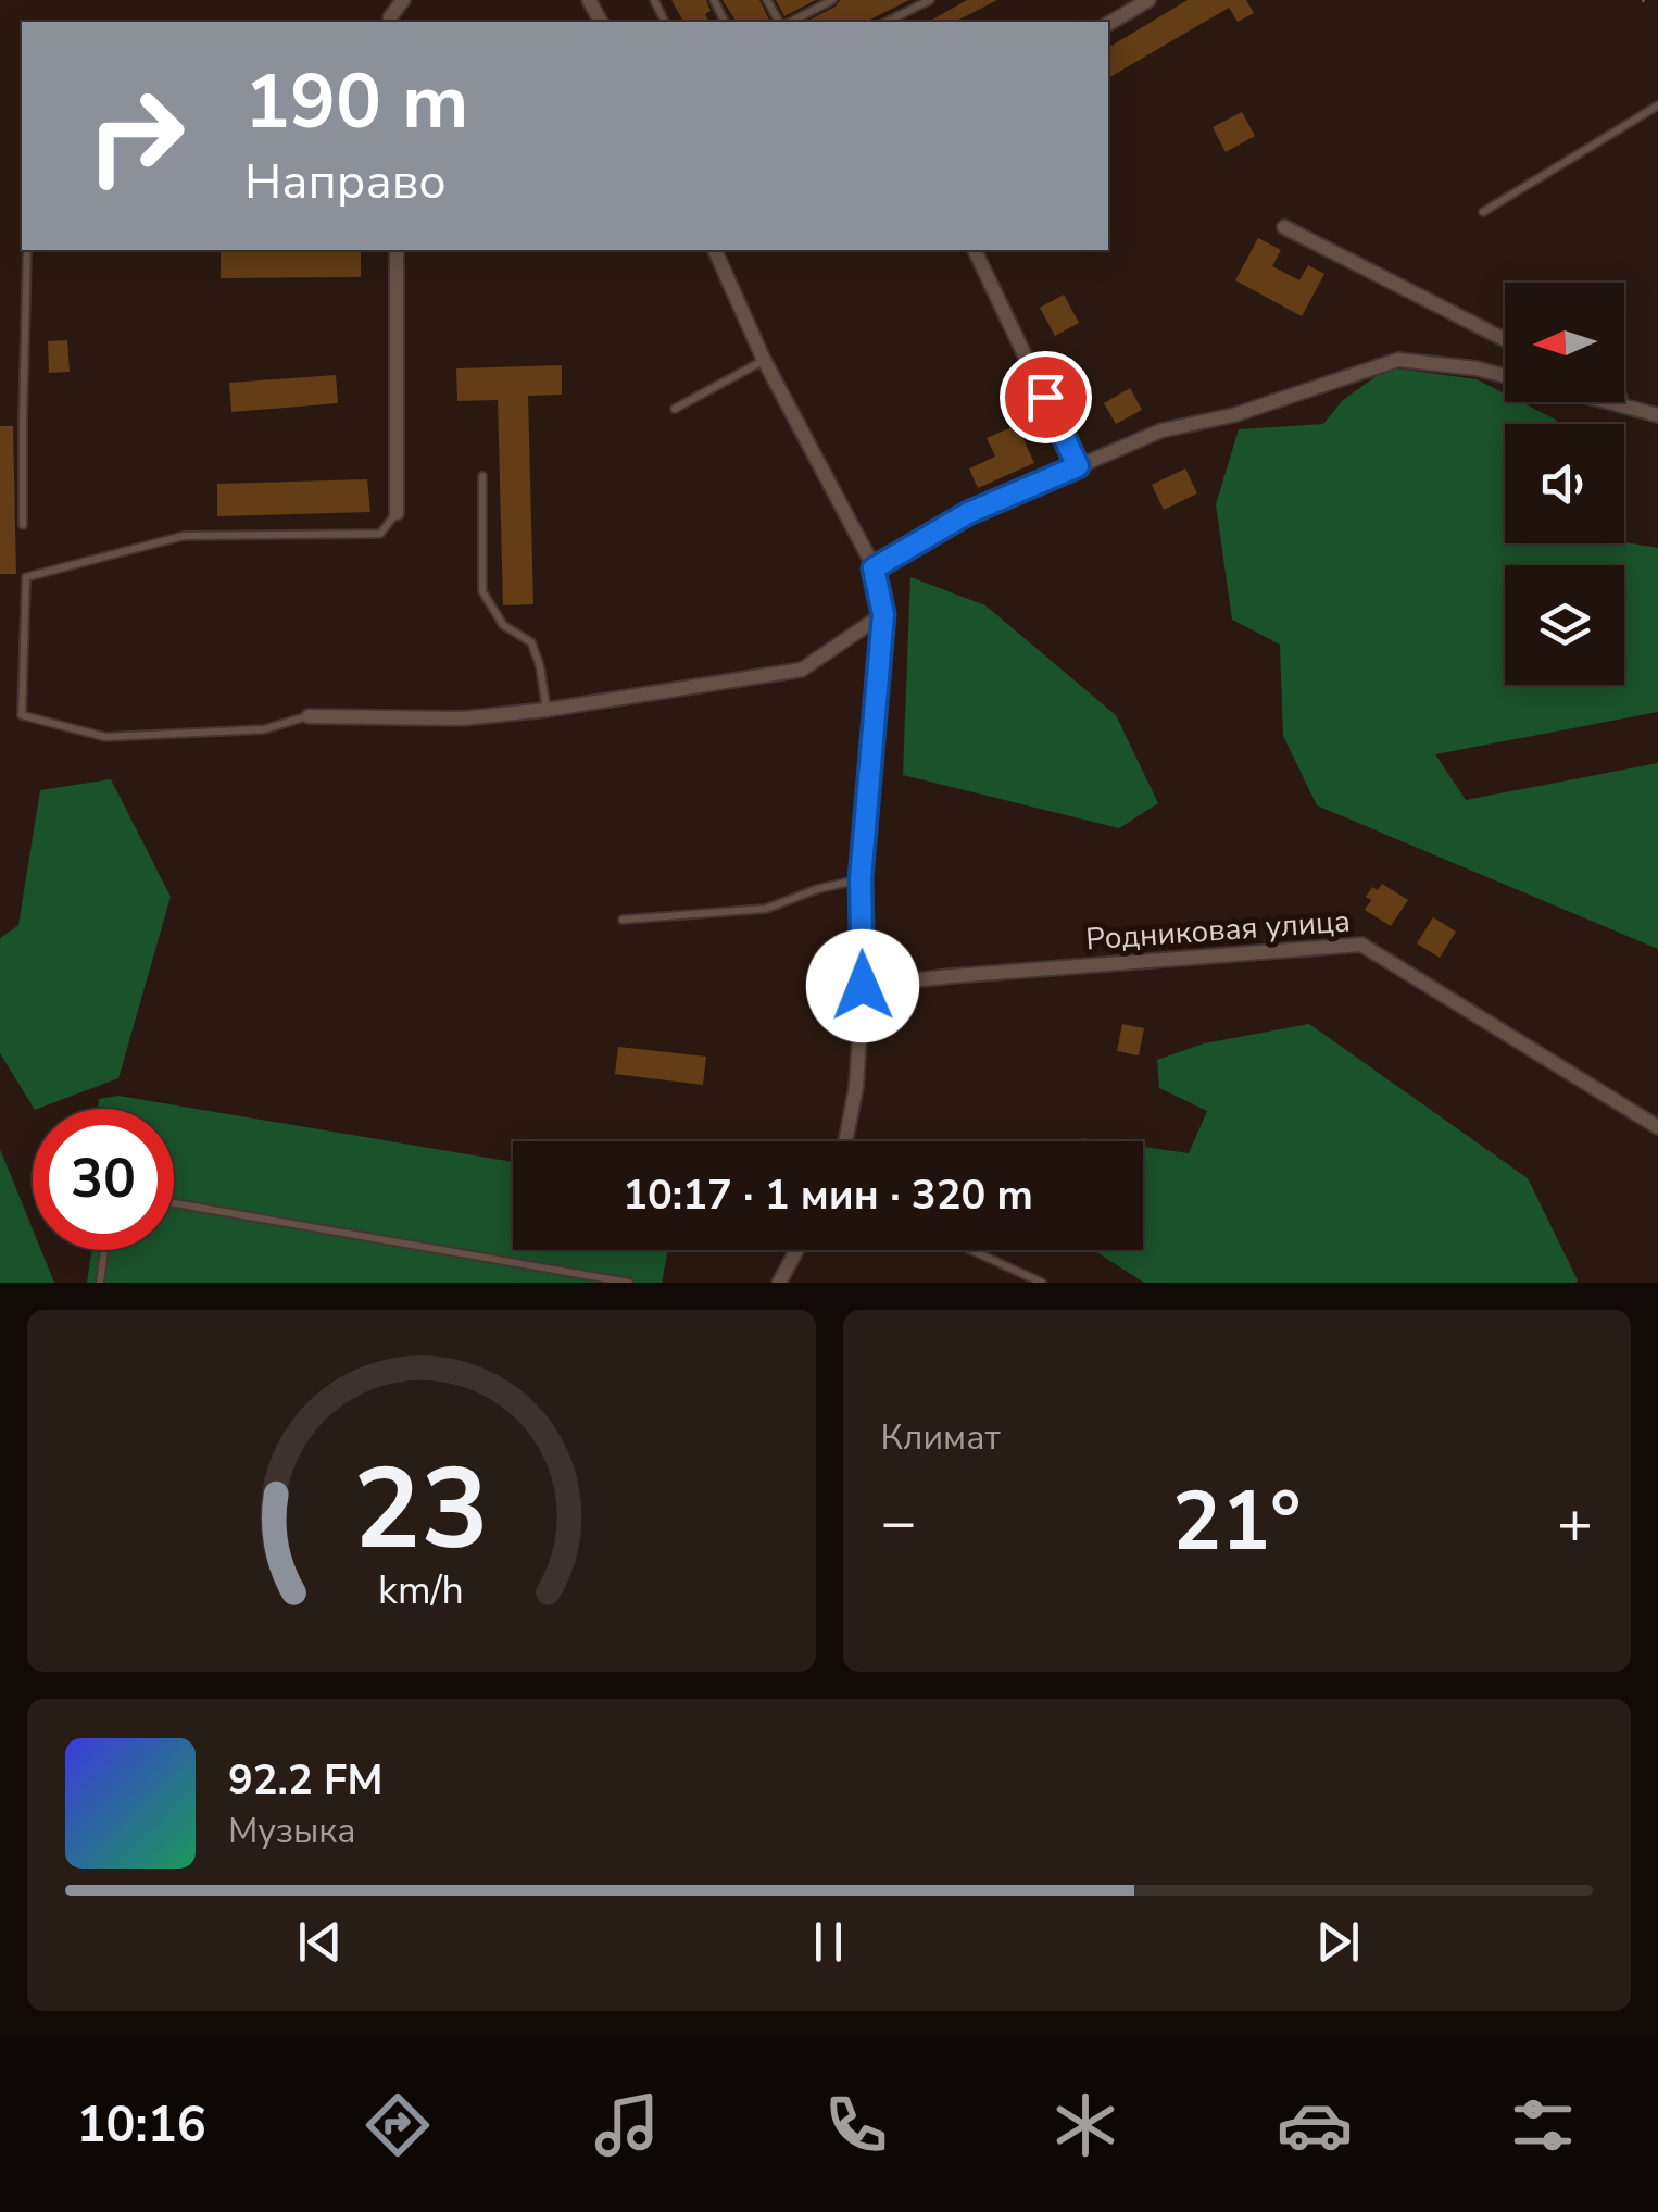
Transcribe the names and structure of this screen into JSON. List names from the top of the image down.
{
  "streets": {
    "street": ["Родниковая улица"]
  },
  "north": "left",
  "page": {
    "turn": ["190 m", "Направо"],
    "limit": "30",
    "trip": "10:17 · 1 мин · 320 m",
    "tile": "Климат",
    "heat": ["−", "21°", "+"],
    "song": ["92.2 FM", "Музыка"],
    "tabs": "10:16",
    "gauge": ["23", "km/h"]
  }
}
